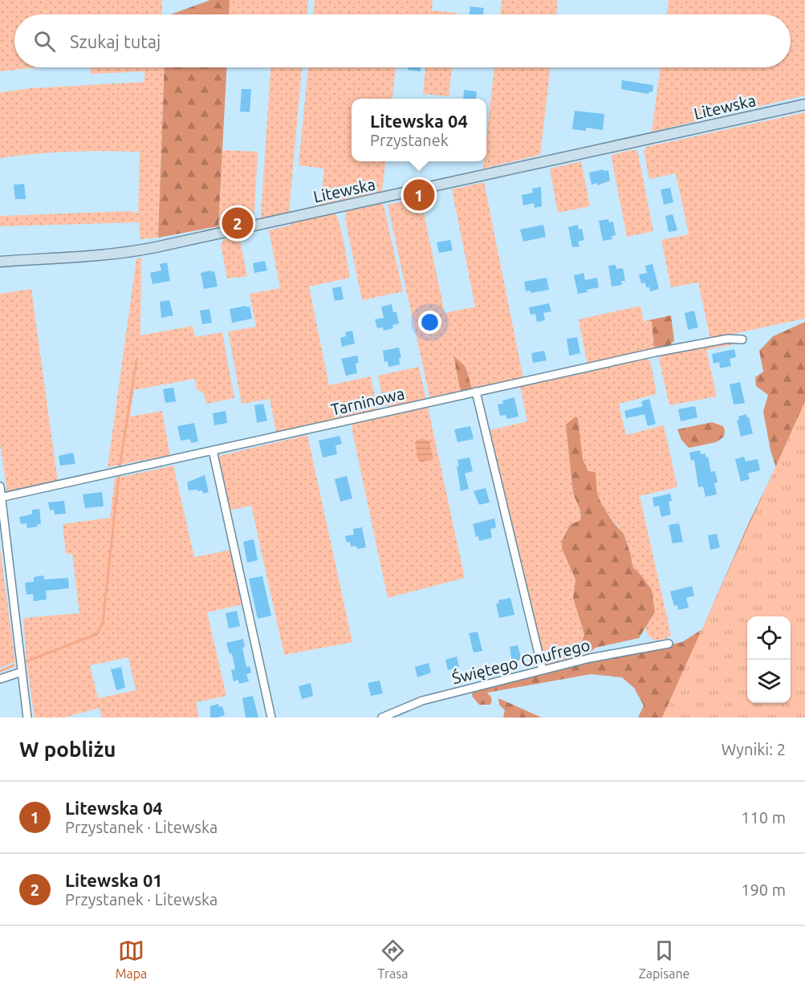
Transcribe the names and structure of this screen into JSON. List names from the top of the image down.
{
  "streets": {
    "street": ["Litewska", "Tarninowa", "Świętego Onufrego"]
  },
  "page": {
    "search": "Szukaj tutaj",
    "popup": ["Litewska 04", "Przystanek"],
    "pins": ["1", "2"],
    "heading": ["W pobliżu", "Wyniki: 2"],
    "list": [
      {
        "mark": "1",
        "name": "Litewska 04",
        "note": "Przystanek · Litewska",
        "value": "110 m"
      },
      {
        "mark": "2",
        "name": "Litewska 01",
        "note": "Przystanek · Litewska",
        "value": "190 m"
      }
    ],
    "nav": ["Mapa", "Trasa", "Zapisane"]
  }
}
